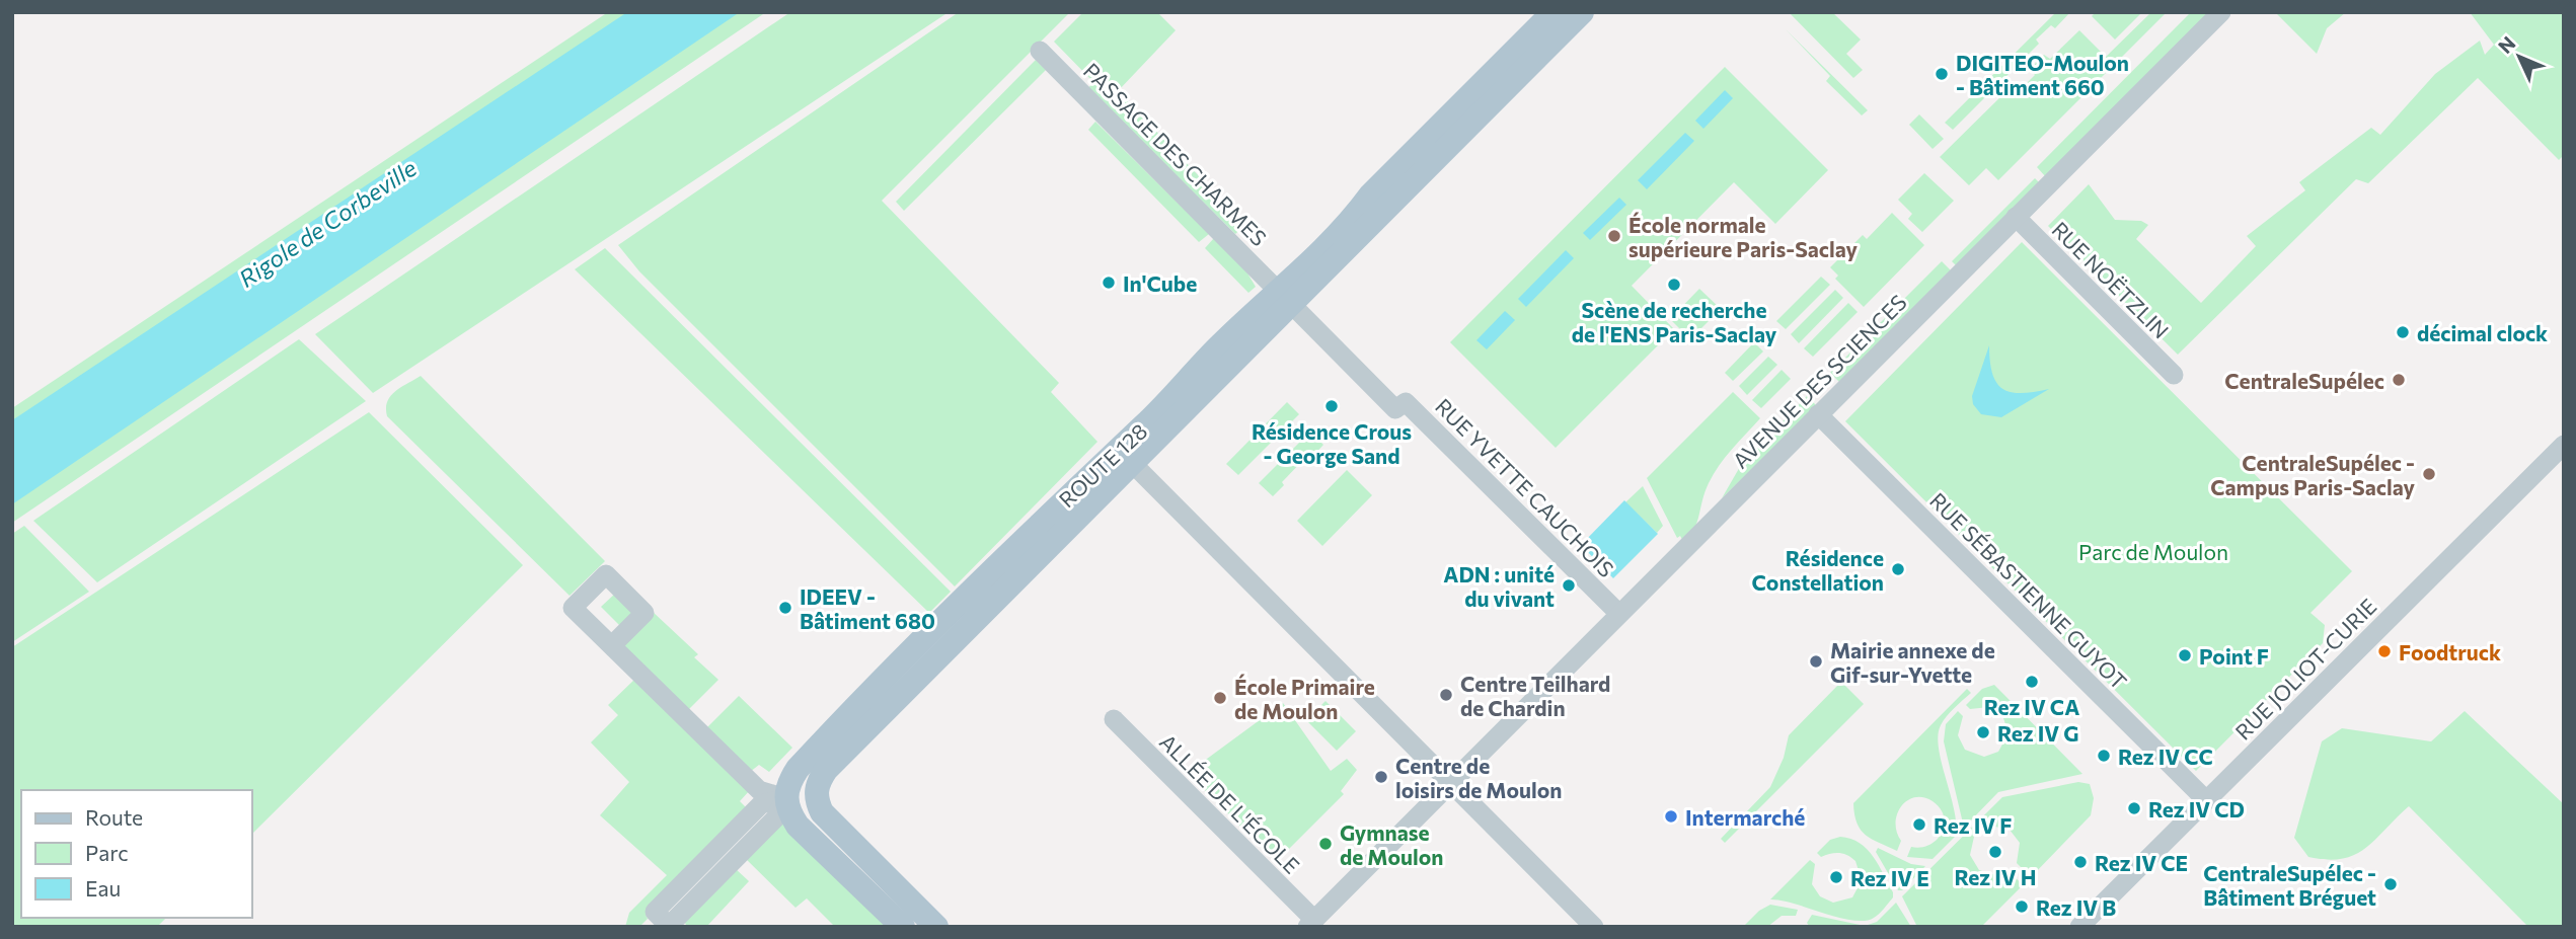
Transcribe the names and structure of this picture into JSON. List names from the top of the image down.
{
  "streets": {
    "main road": ["ROUTE 128"],
    "street": [
      "PASSAGE DES CHARMES",
      "RUE NOËTZLIN",
      "AVENUE DES SCIENCES",
      "RUE YVETTE CAUCHOIS",
      "RUE SÉBASTIENNE GUYOT",
      "RUE JOLIOT-CURIE",
      "ALLÉE DE L'ÉCOLE"
    ]
  },
  "crossings": [
    ["PASSAGE DES CHARMES", "ROUTE 128"],
    ["PASSAGE DES CHARMES", "RUE YVETTE CAUCHOIS"],
    ["RUE NOËTZLIN", "AVENUE DES SCIENCES"],
    ["AVENUE DES SCIENCES", "RUE YVETTE CAUCHOIS"],
    ["AVENUE DES SCIENCES", "RUE SÉBASTIENNE GUYOT"],
    ["AVENUE DES SCIENCES", "ALLÉE DE L'ÉCOLE"],
    ["ROUTE 128", "RUE YVETTE CAUCHOIS"],
    ["RUE SÉBASTIENNE GUYOT", "RUE JOLIOT-CURIE"]
  ],
  "water": ["Rigole de Corbeville"],
  "parks": ["Parc de Moulon"],
  "places": [
    "DIGITEO-Moulon - Bâtiment 660",
    "École normale supérieure Paris-Saclay",
    "In'Cube",
    "Scène de recherche de l'ENS Paris-Saclay",
    "décimal clock",
    "CentraleSupélec",
    "Résidence Crous - George Sand",
    "CentraleSupélec - Campus Paris-Saclay",
    "Résidence Constellation",
    "ADN : unité du vivant",
    "IDEEV - Bâtiment 680",
    "Foodtruck",
    "Point F",
    "Mairie annexe de Gif-sur-Yvette",
    "Rez IV CA",
    "Centre Teilhard de Chardin",
    "École Primaire de Moulon",
    "Rez IV G",
    "Rez IV CC",
    "Centre de loisirs de Moulon",
    "Rez IV CD",
    "Intermarché",
    "Rez IV F",
    "Gymnase de Moulon",
    "Rez IV H",
    "Rez IV CE",
    "Rez IV E",
    "CentraleSupélec - Bâtiment Bréguet",
    "Rez IV B"
  ],
  "legend": ["Route", "Parc", "Eau"],
  "north": "top left"
}
